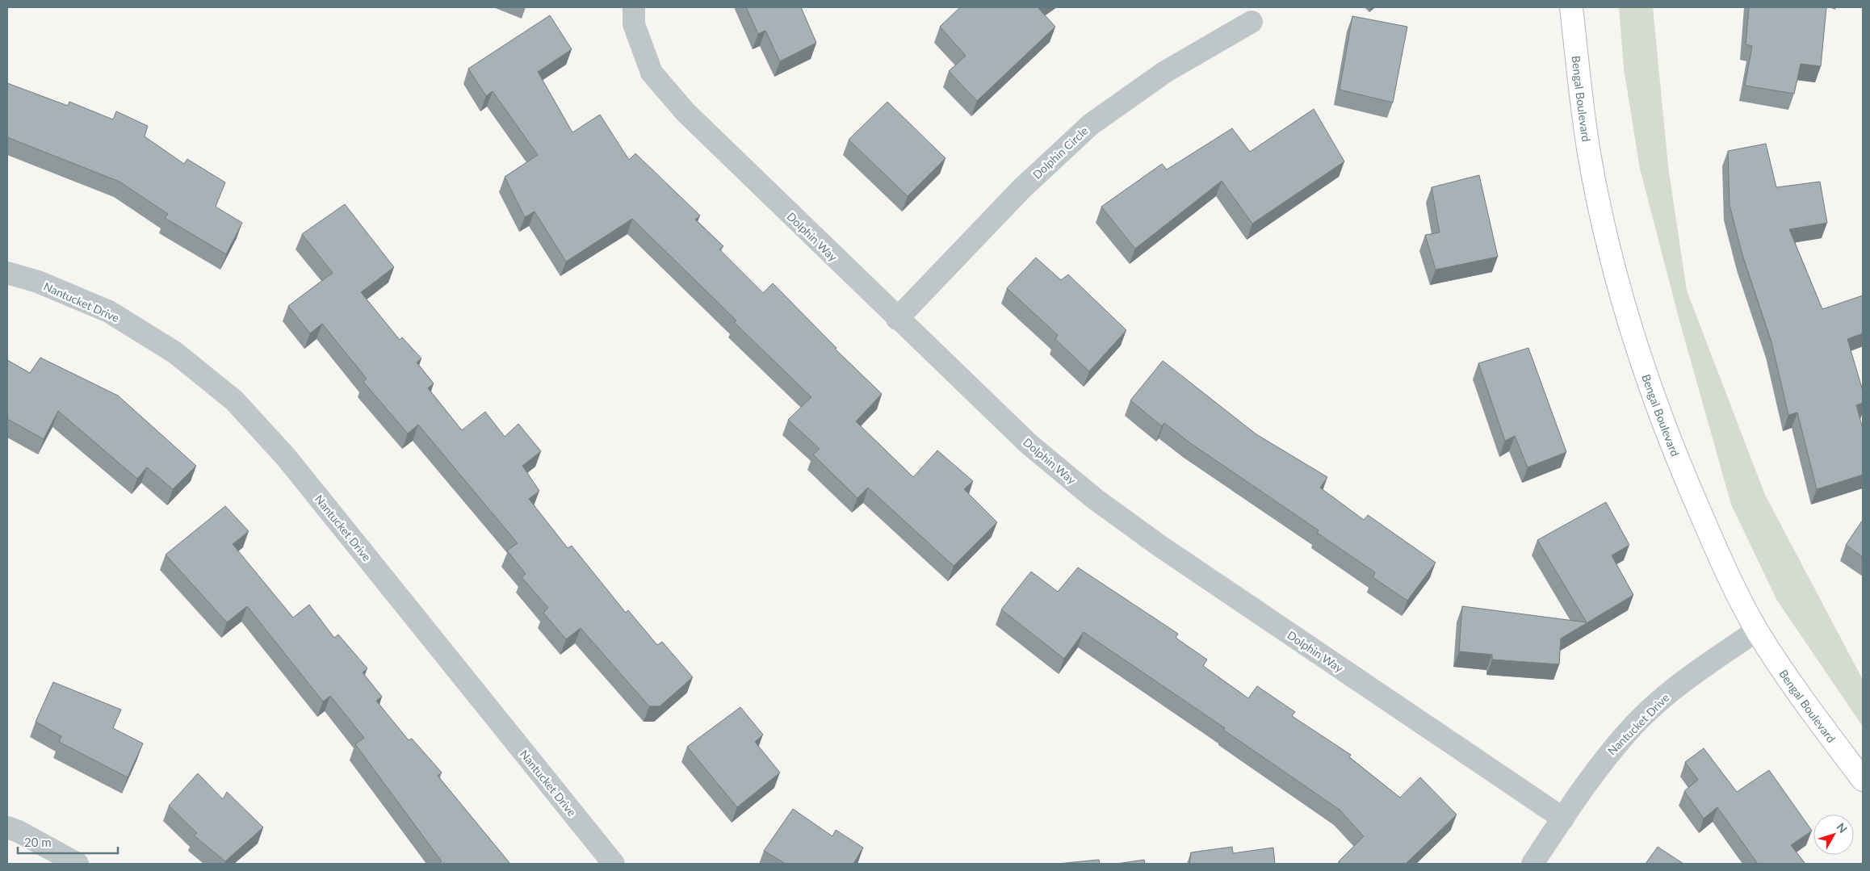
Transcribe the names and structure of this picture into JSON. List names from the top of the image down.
{
  "streets": {
    "main road": ["Bengal Boulevard"],
    "street": ["Dolphin Circle", "Dolphin Way", "Nantucket Drive"]
  },
  "crossings": [
    ["Bengal Boulevard", "Nantucket Drive"],
    ["Dolphin Circle", "Dolphin Way"],
    ["Dolphin Way", "Nantucket Drive"]
  ],
  "scale_bar": "20 m",
  "north": "top right"
}
